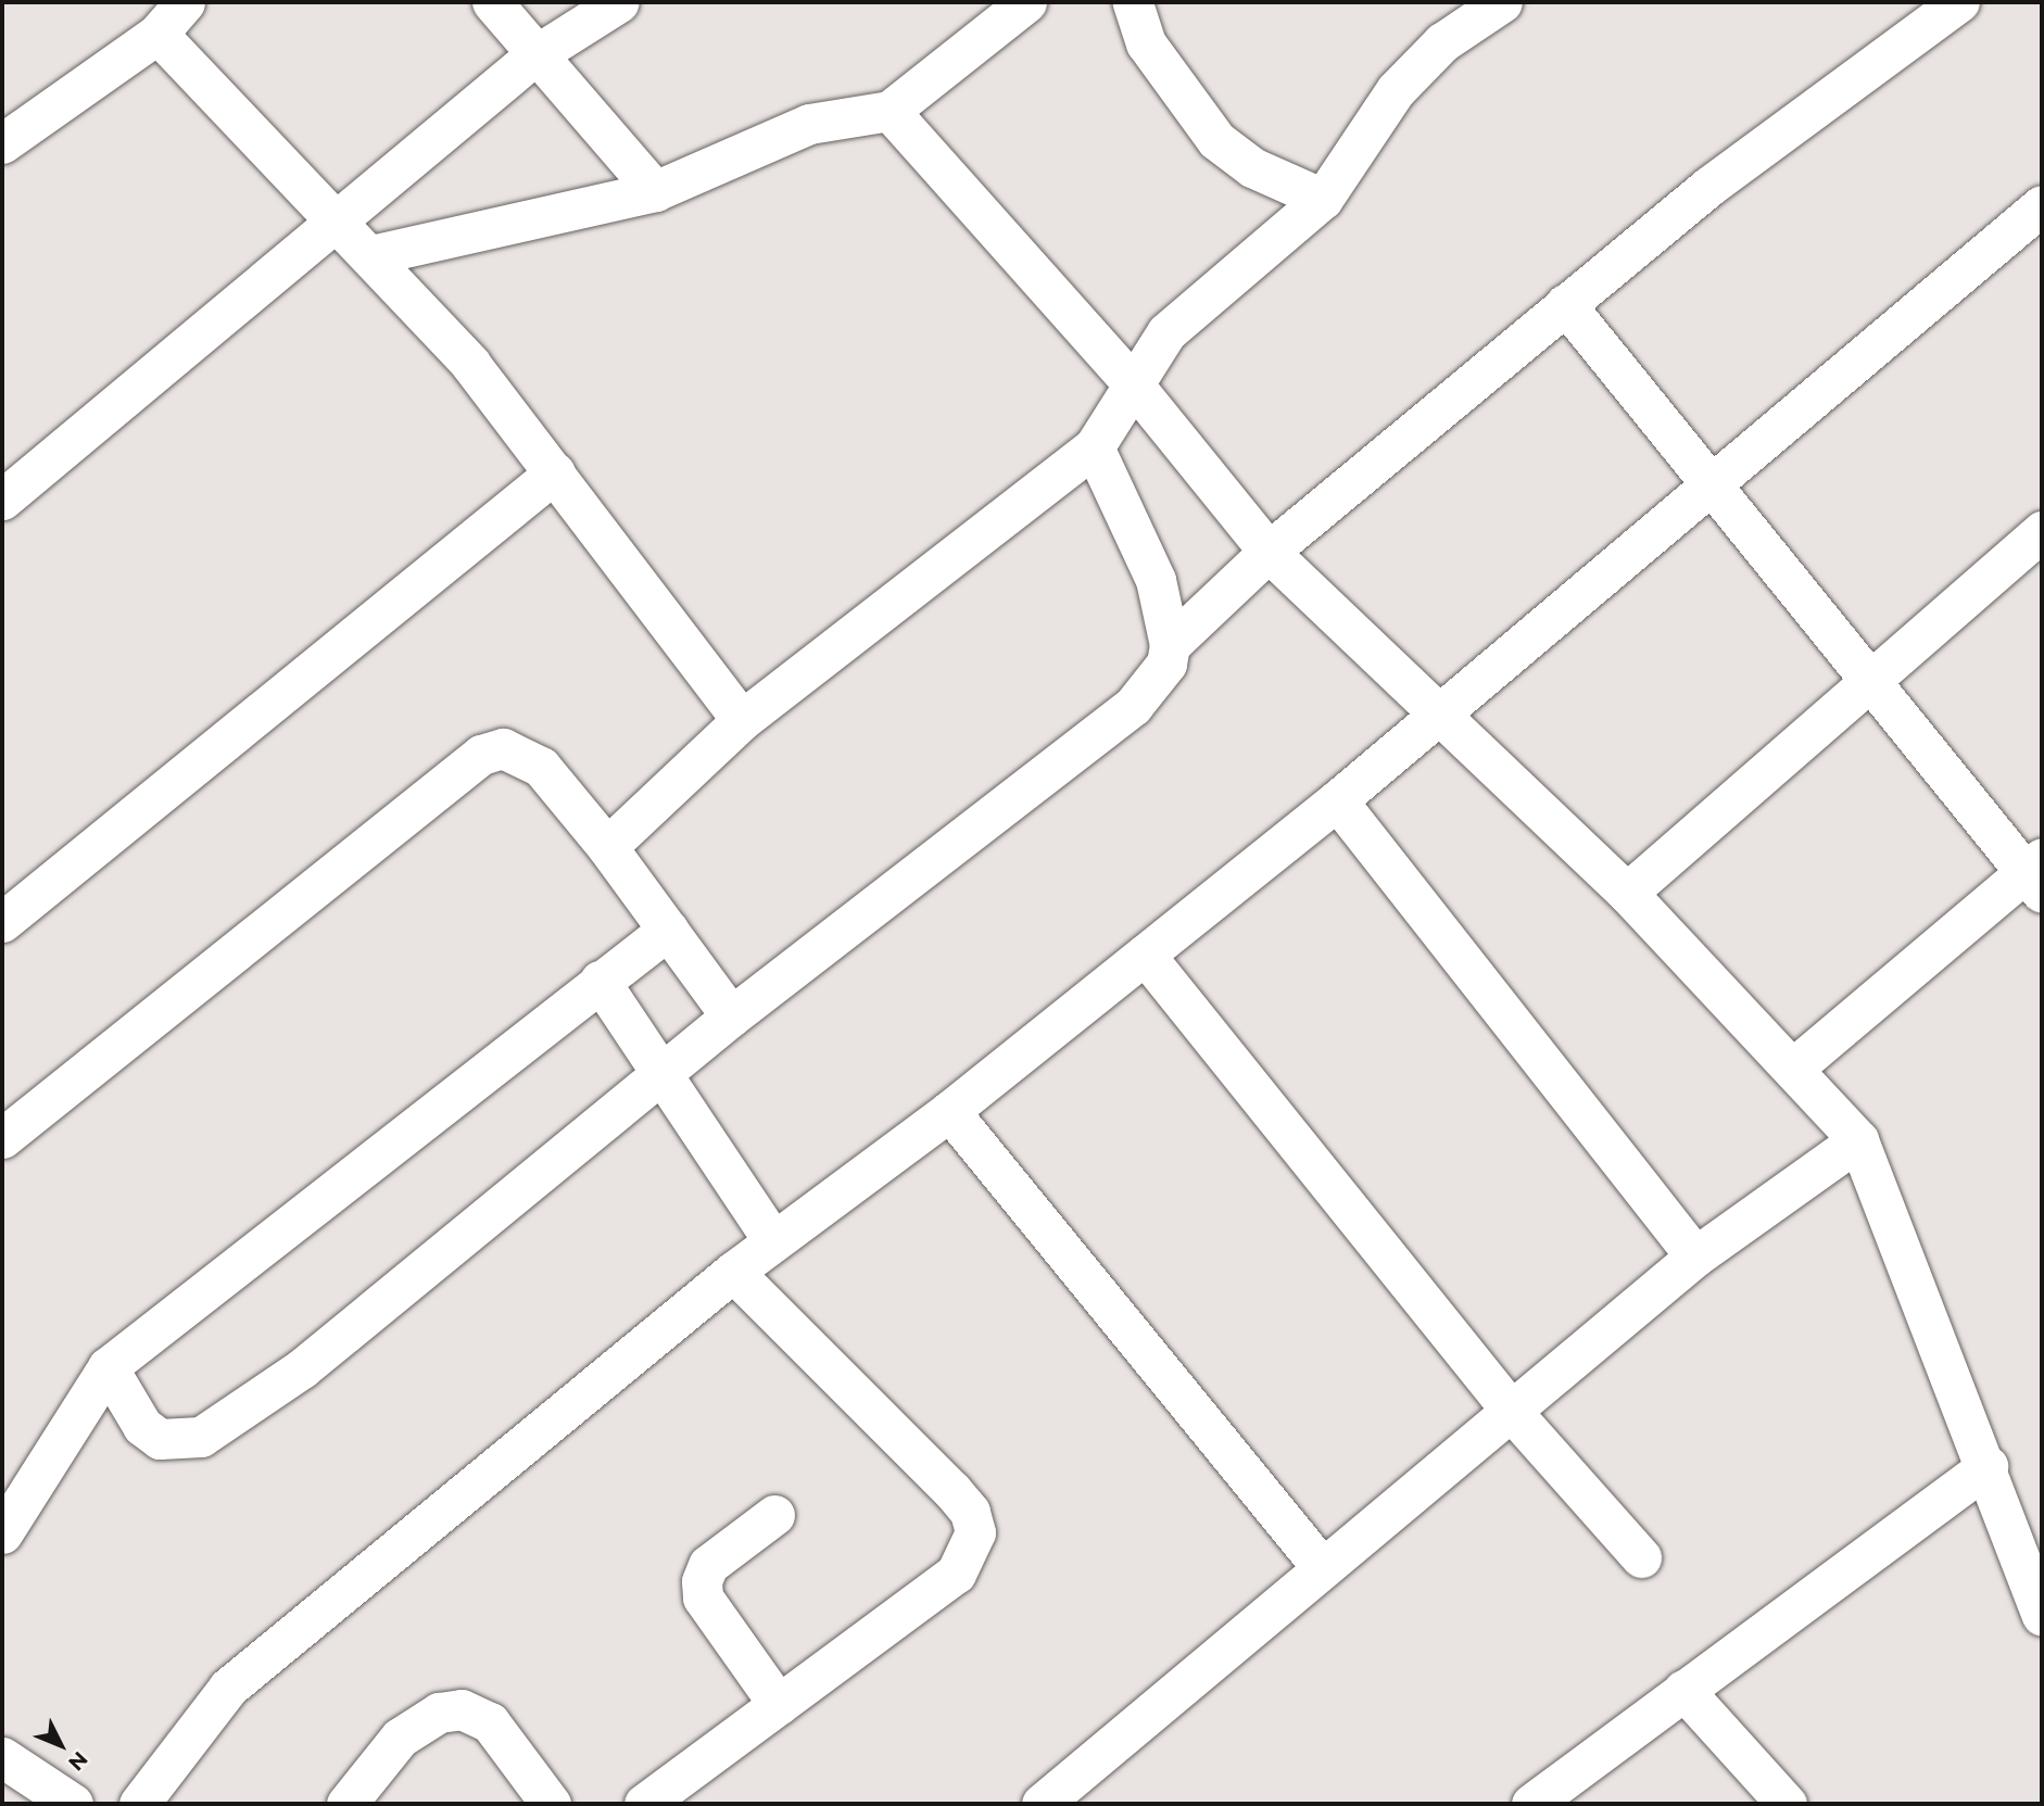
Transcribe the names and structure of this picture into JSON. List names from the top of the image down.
{
  "north": "bottom right"
}
